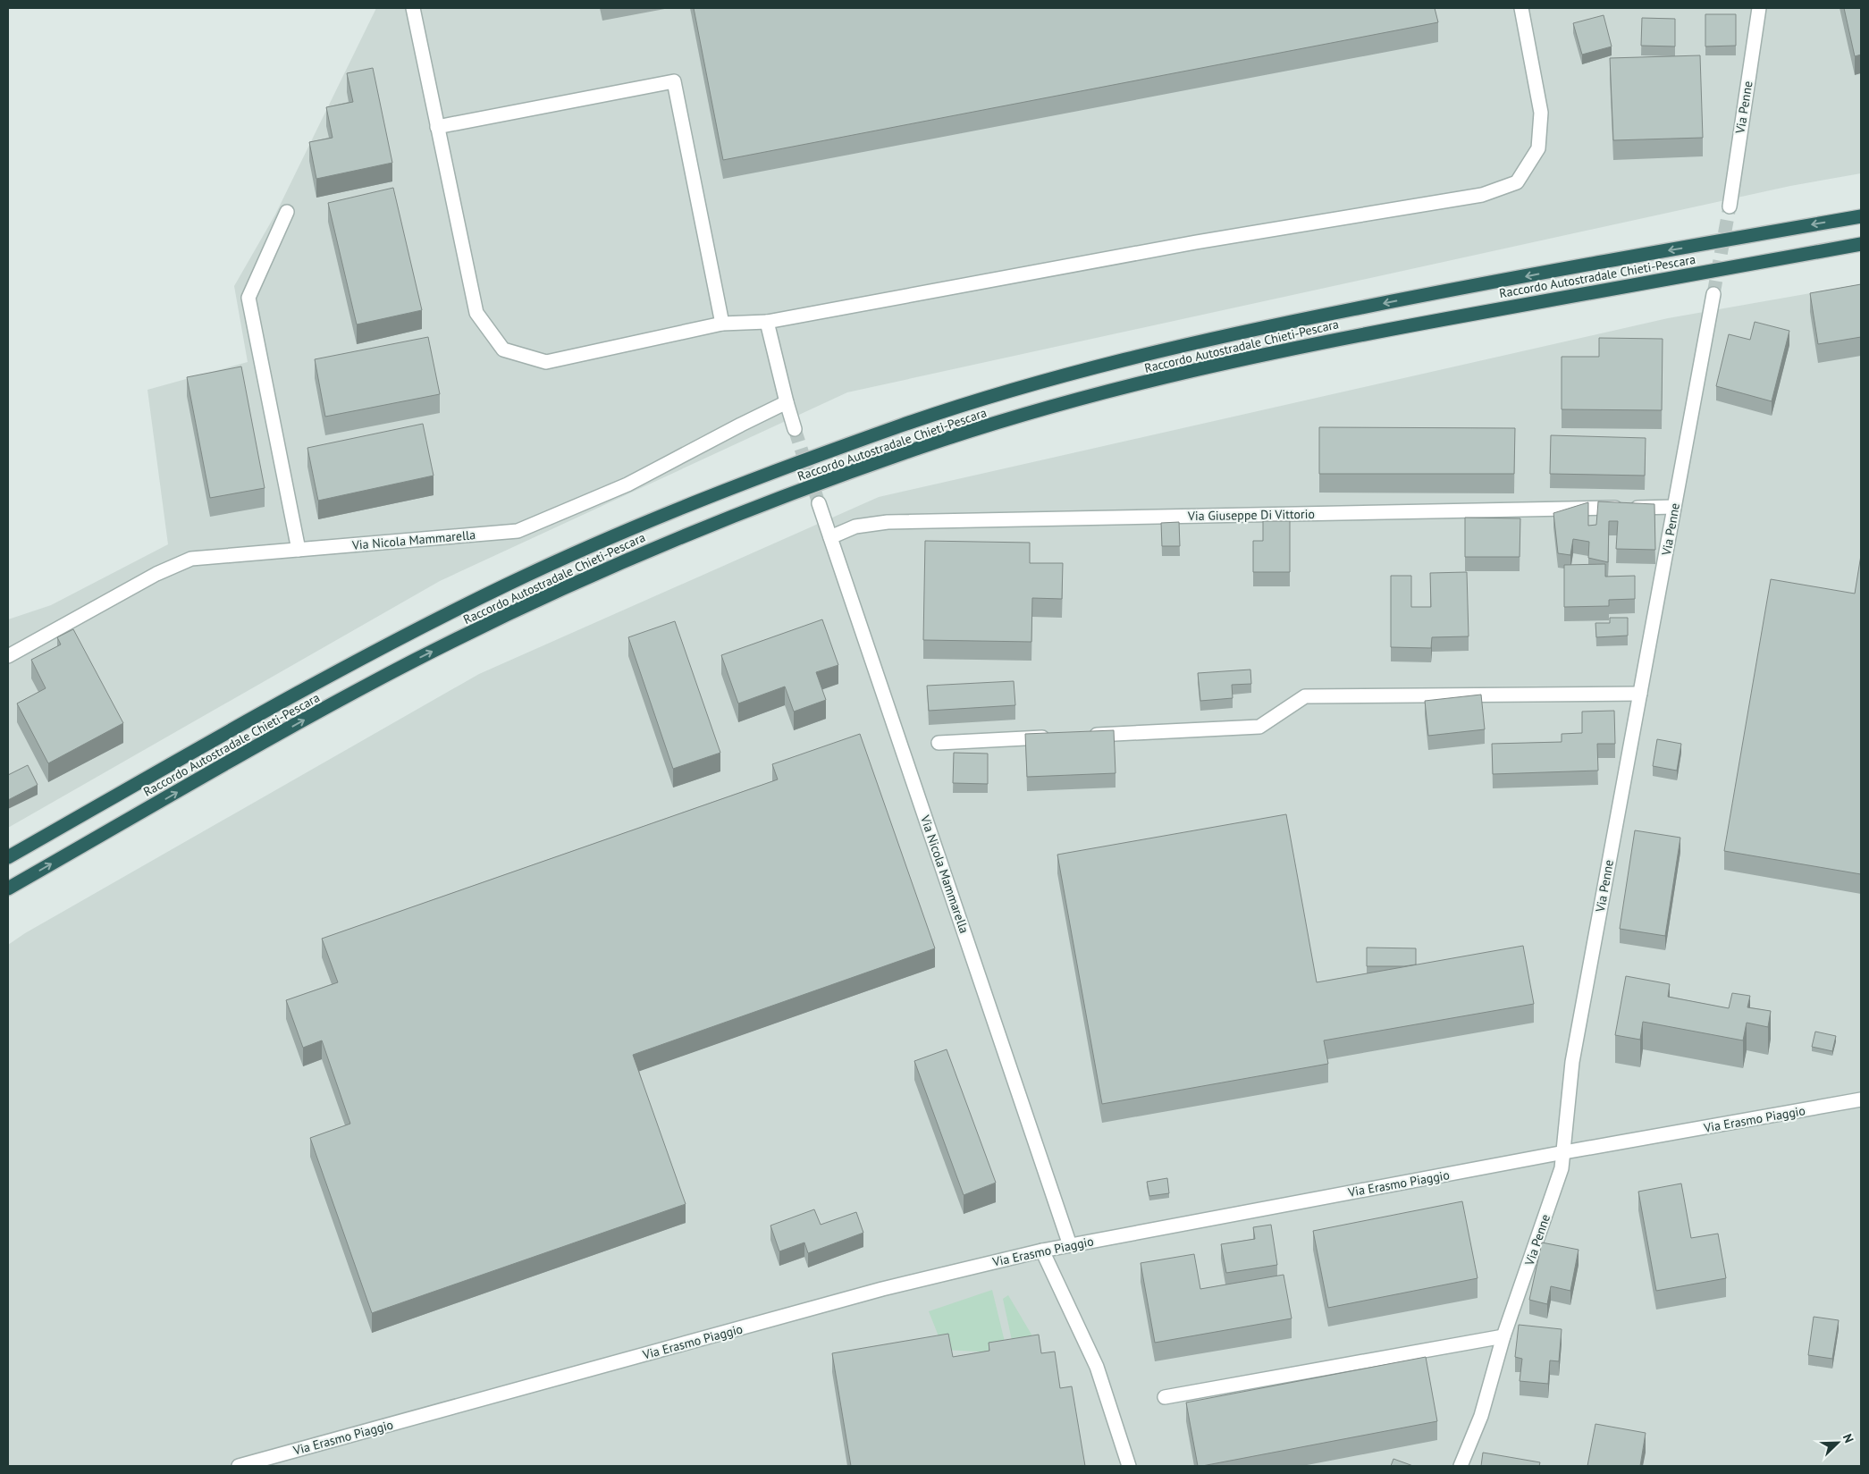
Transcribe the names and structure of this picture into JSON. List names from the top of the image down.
{
  "streets": {
    "highway": ["Raccordo Autostradale Chieti-Pescara"],
    "street": [
      "Via Penne",
      "Via Giuseppe Di Vittorio",
      "Via Nicola Mammarella",
      "Via Erasmo Piaggio"
    ]
  },
  "crossings": [
    ["Via Penne", "Via Giuseppe Di Vittorio"],
    ["Via Penne", "Via Erasmo Piaggio"],
    ["Via Giuseppe Di Vittorio", "Via Nicola Mammarella"],
    ["Via Nicola Mammarella", "Via Erasmo Piaggio"]
  ],
  "north": "top right"
}
